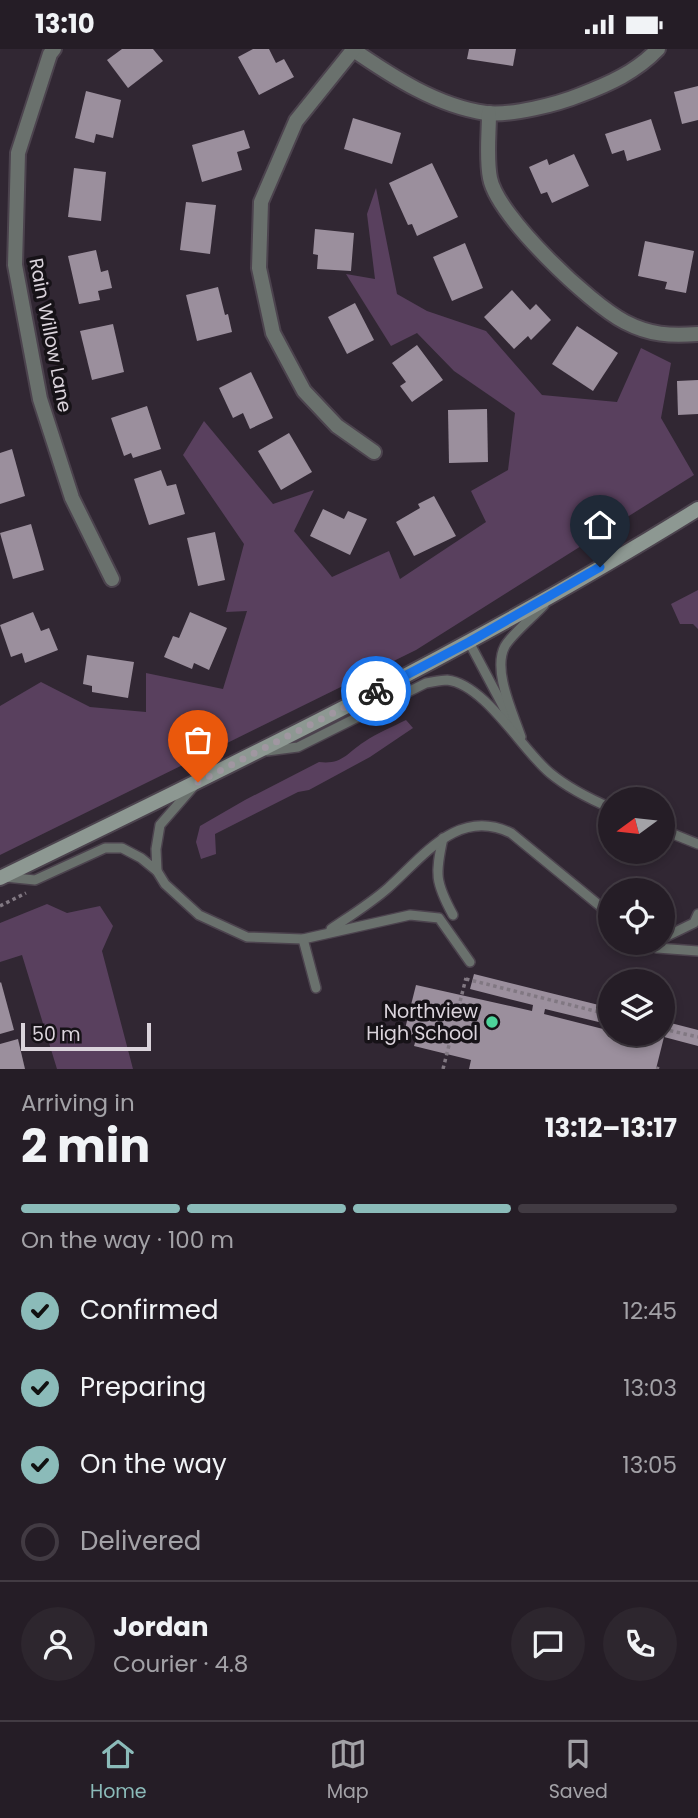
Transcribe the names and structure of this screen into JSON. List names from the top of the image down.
{
  "streets": {
    "street": ["Rain Willow Lane"]
  },
  "places": ["Northview High School"],
  "scale_bar": "50 m",
  "north": "left",
  "page": {
    "status": "13:10",
    "scale": "50 m",
    "heading": ["2 min", "Arriving in", "13:12–13:17"],
    "panel": ["Jordan", "Courier · 4.8"],
    "bar": "On the way · 100 m",
    "list": [
      ["Confirmed", "12:45"],
      ["Preparing", "13:03"],
      ["On the way", "13:05"],
      "Delivered"
    ],
    "tabs": ["Home", "Map", "Saved"]
  }
}
